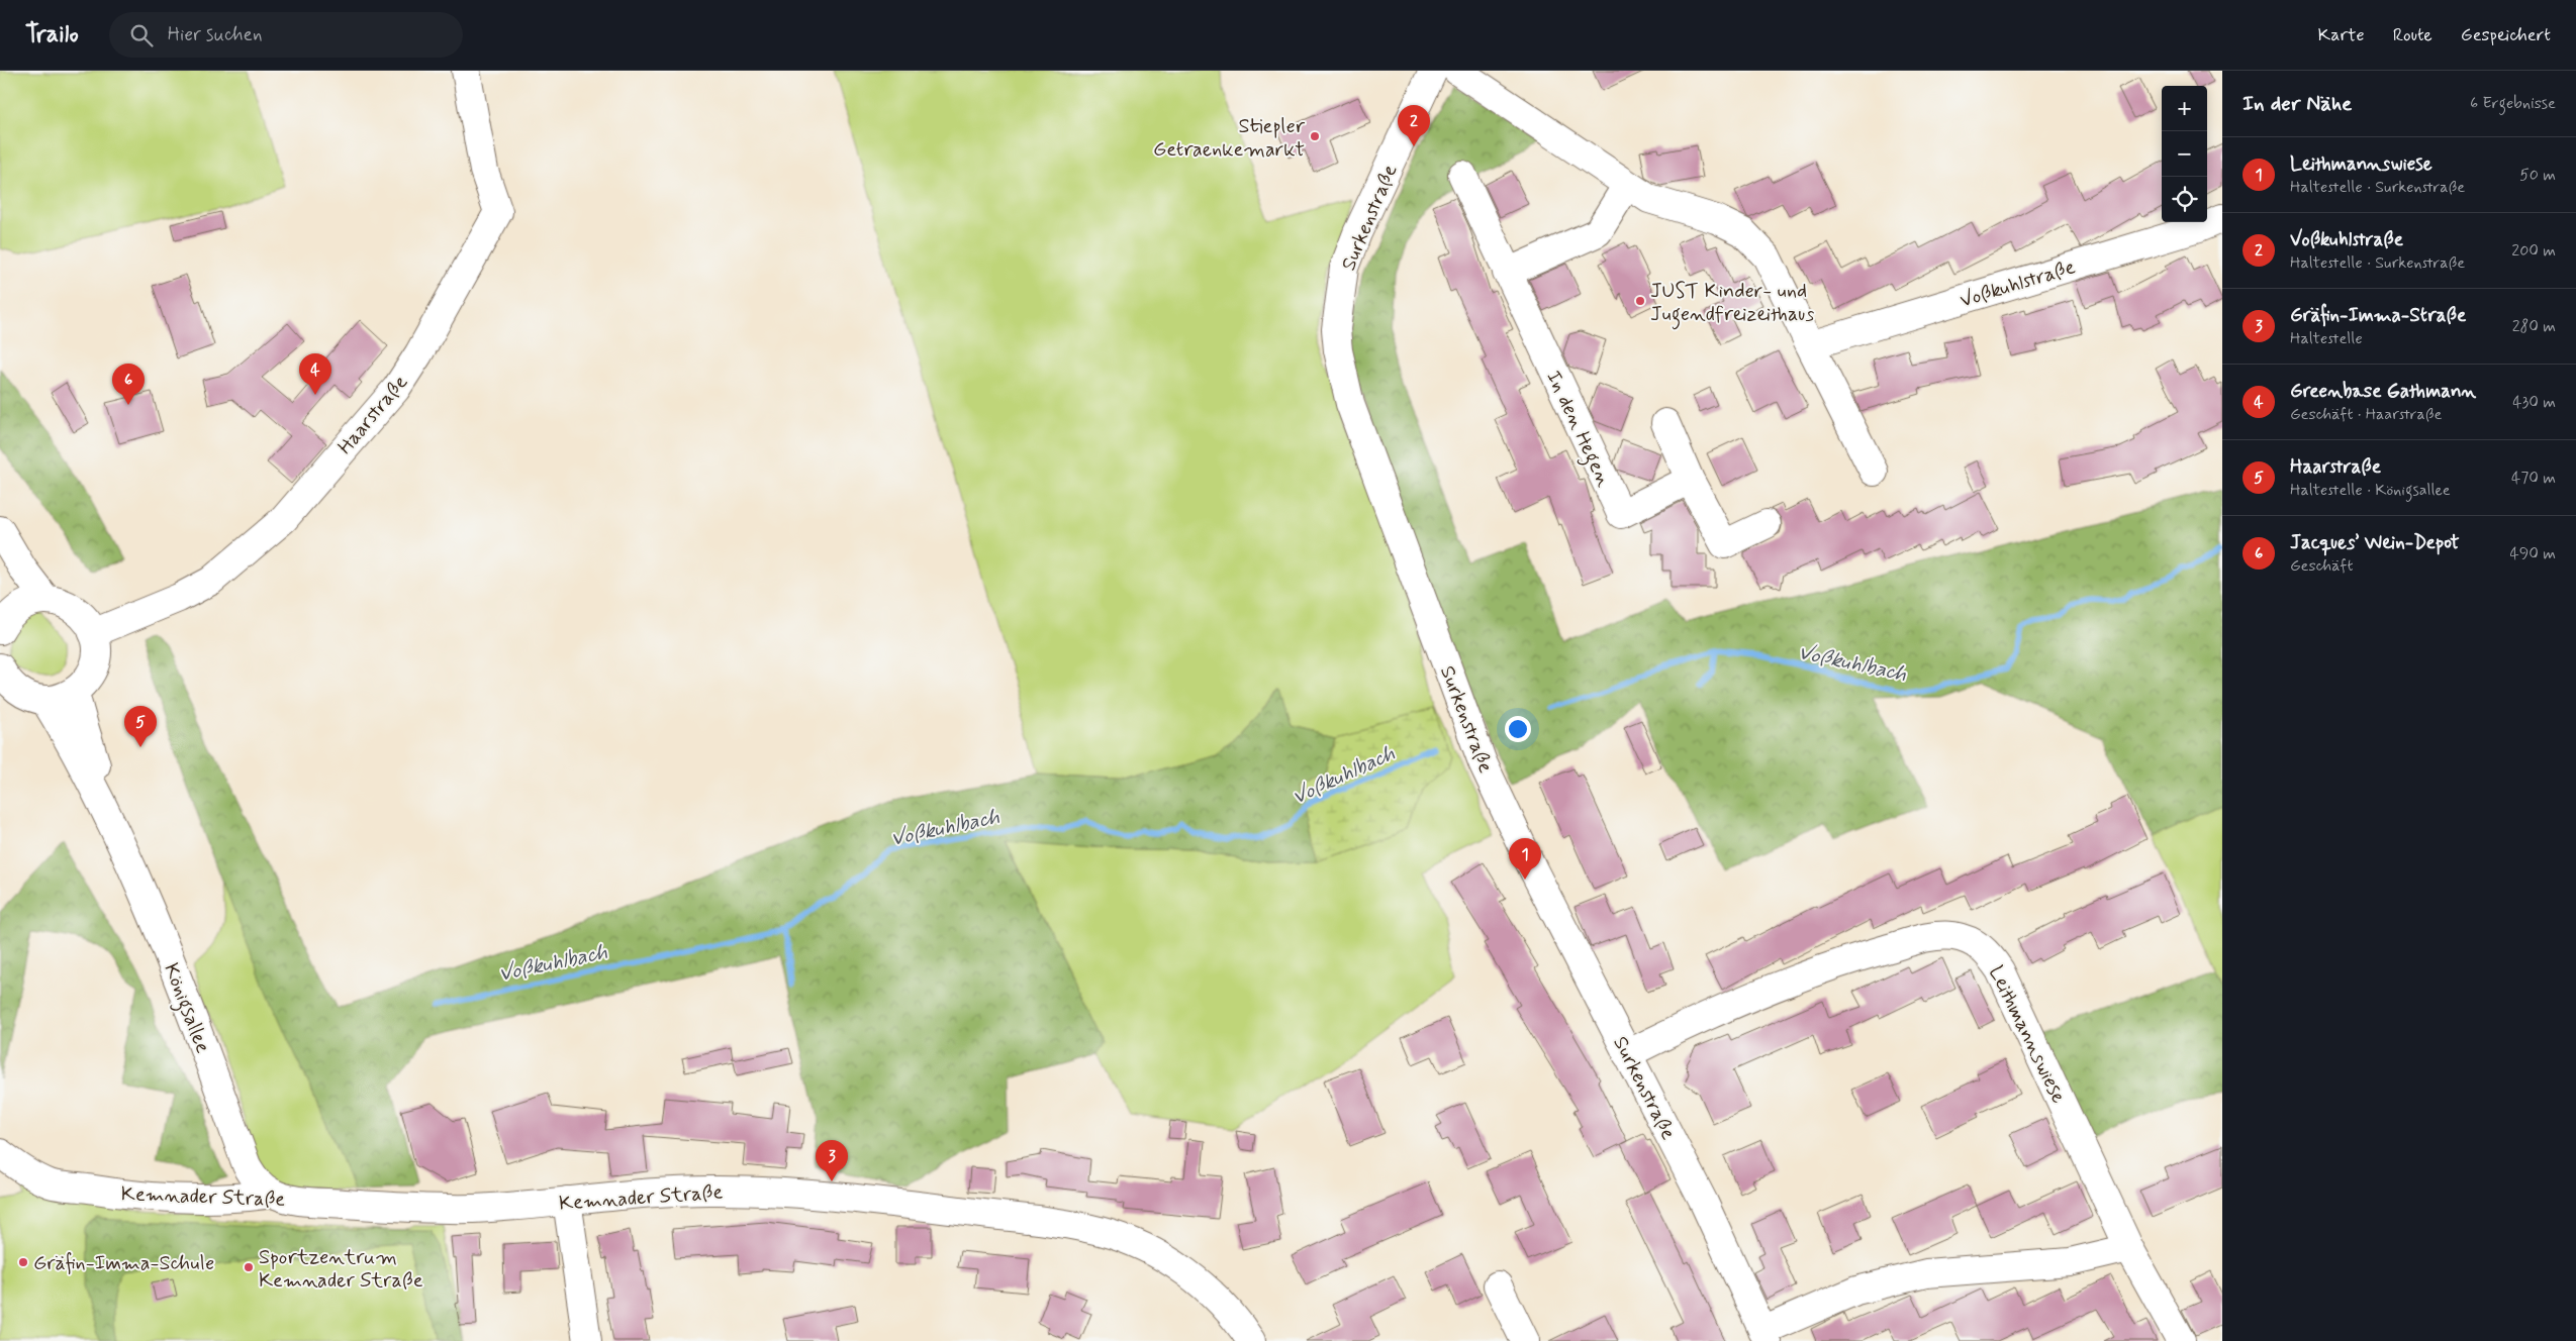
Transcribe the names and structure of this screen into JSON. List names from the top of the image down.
{
  "streets": {
    "street": [
      "Surkenstraße",
      "Voßkuhlstraße",
      "Haarstraße",
      "In den Hegen",
      "Königsallee",
      "Leithmannswiese",
      "Kemnader Straße"
    ]
  },
  "crossings": [
    ["Surkenstraße", "Leithmannswiese"],
    ["Königsallee", "Kemnader Straße"]
  ],
  "water": ["Voßkuhlbach"],
  "places": [
    "Stiepler Getraenkemarkt",
    "JUST Kinder- und Jugendfreizeithaus",
    "Gräfin-Imma-Schule",
    "Sportzentrum Kemnader Straße"
  ],
  "page": {
    "header": "Trailo",
    "search": "Hier suchen",
    "nav": ["Karte", "Route", "Gespeichert"],
    "heading": ["In der Nähe", "6 Ergebnisse"],
    "map_buttons": ["+", "−"],
    "pins": [
      "2",
      "4",
      "6",
      "5",
      "1",
      "3"
    ],
    "list": [
      {
        "mark": "1",
        "name": "Leithmannswiese",
        "note": "Haltestelle · Surkenstraße",
        "value": "50 m"
      },
      {
        "mark": "2",
        "name": "Voßkuhlstraße",
        "note": "Haltestelle · Surkenstraße",
        "value": "200 m"
      },
      {
        "mark": "3",
        "name": "Gräfin-Imma-Straße",
        "note": "Haltestelle",
        "value": "280 m"
      },
      {
        "mark": "4",
        "name": "Greenbase Gathmann",
        "note": "Geschäft · Haarstraße",
        "value": "430 m"
      },
      {
        "mark": "5",
        "name": "Haarstraße",
        "note": "Haltestelle · Königsallee",
        "value": "470 m"
      },
      {
        "mark": "6",
        "name": "Jacques’ Wein-Depot",
        "note": "Geschäft",
        "value": "490 m"
      }
    ]
  }
}
